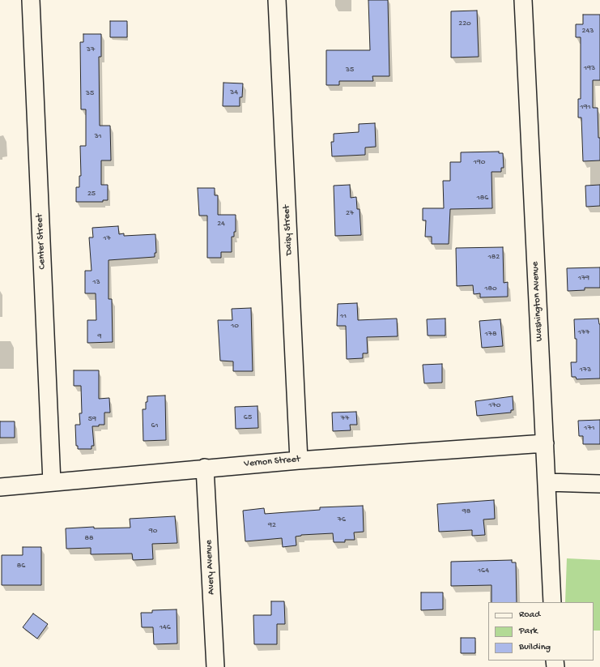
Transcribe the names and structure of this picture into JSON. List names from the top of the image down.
{
  "streets": {
    "street": [
      "Daisy Street",
      "Center Street",
      "Washington Avenue",
      "Vernon Street",
      "Avery Avenue"
    ]
  },
  "crossings": [
    ["Daisy Street", "Vernon Street"],
    ["Center Street", "Vernon Street"],
    ["Washington Avenue", "Vernon Street"],
    ["Vernon Street", "Avery Avenue"]
  ],
  "house_numbers": [
    "220",
    "243",
    "37",
    "193",
    "35",
    "34",
    "35",
    "191",
    "31",
    "190",
    "25",
    "186",
    "27",
    "24",
    "17",
    "182",
    "179",
    "13",
    "180",
    "11",
    "10",
    "177",
    "178",
    "9",
    "173",
    "170",
    "65",
    "77",
    "59",
    "61",
    "171",
    "98",
    "76",
    "92",
    "90",
    "88",
    "86",
    "164",
    "146"
  ],
  "legend": ["Road", "Park", "Building"]
}
